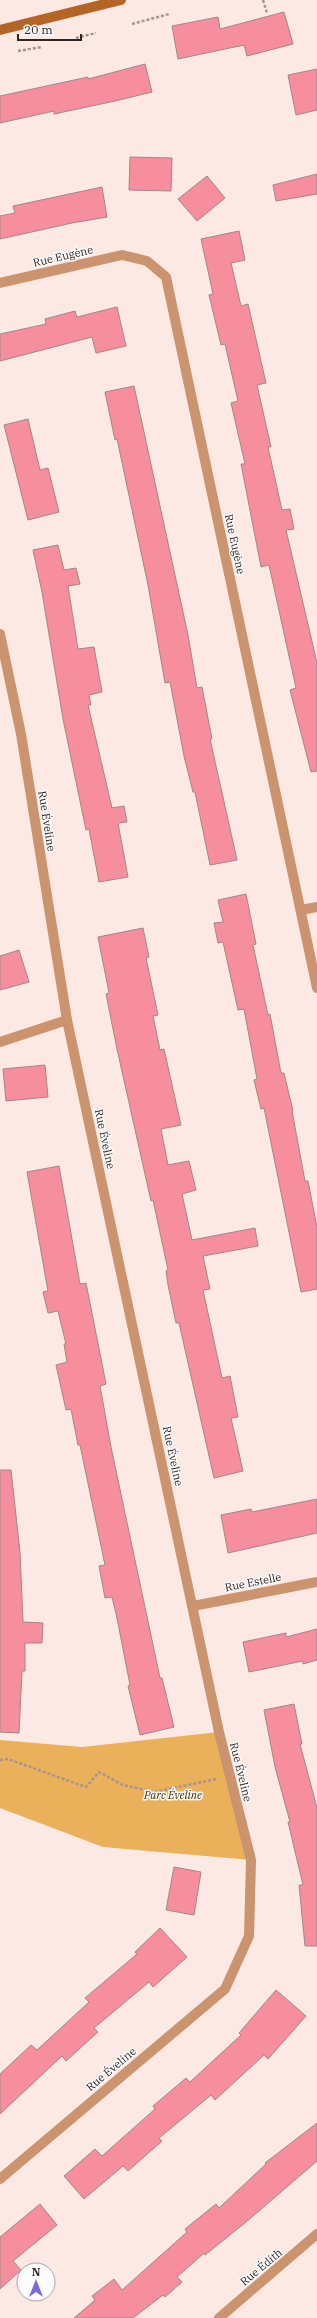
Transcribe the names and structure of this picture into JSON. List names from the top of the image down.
{
  "streets": {
    "street": [
      "Rue Eugène",
      "Rue Éveline",
      "Rue Estelle",
      "Rue Édith"
    ]
  },
  "crossings": [
    ["Rue Éveline", "Rue Estelle"]
  ],
  "parks": ["Parc Éveline"],
  "scale_bar": "20 m",
  "north": "top"
}
